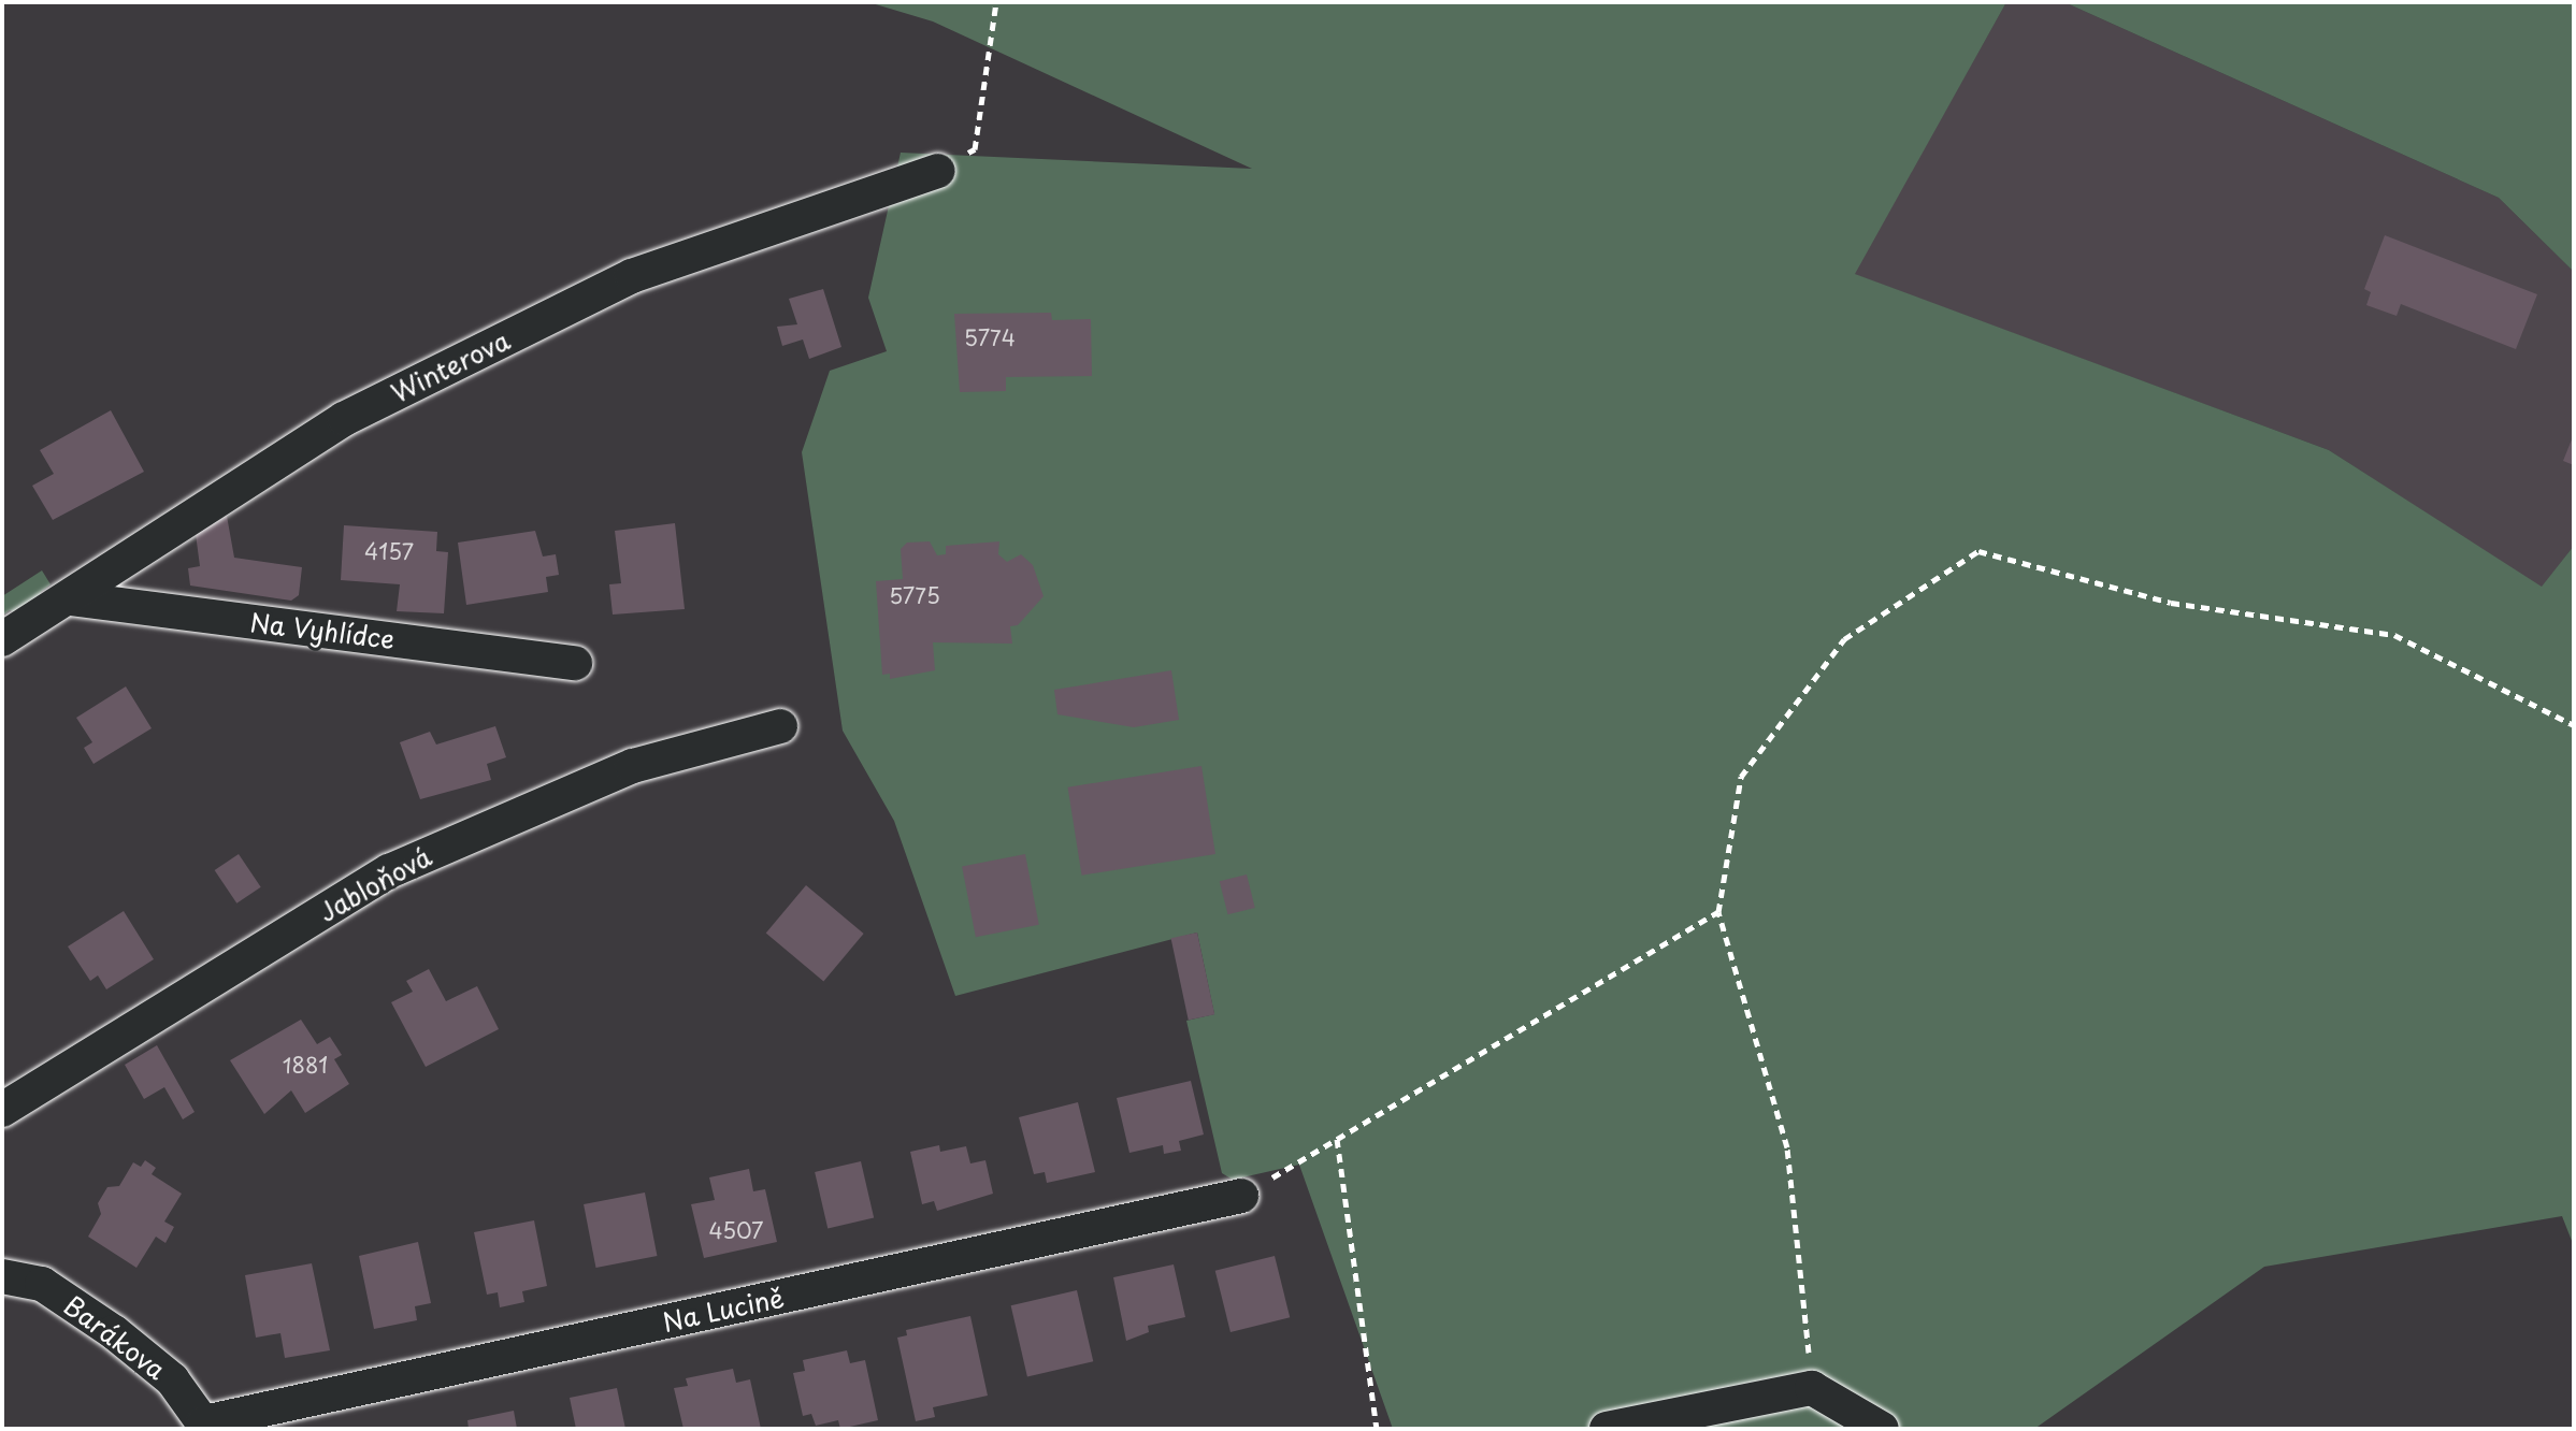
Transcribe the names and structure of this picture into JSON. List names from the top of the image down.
{
  "streets": {
    "street": [
      "Winterova",
      "Na Vyhlídce",
      "Jabloňová",
      "Na Lucině",
      "Barákova"
    ]
  },
  "crossings": [
    ["Winterova", "Na Vyhlídce"],
    ["Na Lucině", "Barákova"]
  ],
  "house_numbers": [
    "5774",
    "4157",
    "5775",
    "1881",
    "4507"
  ]
}
